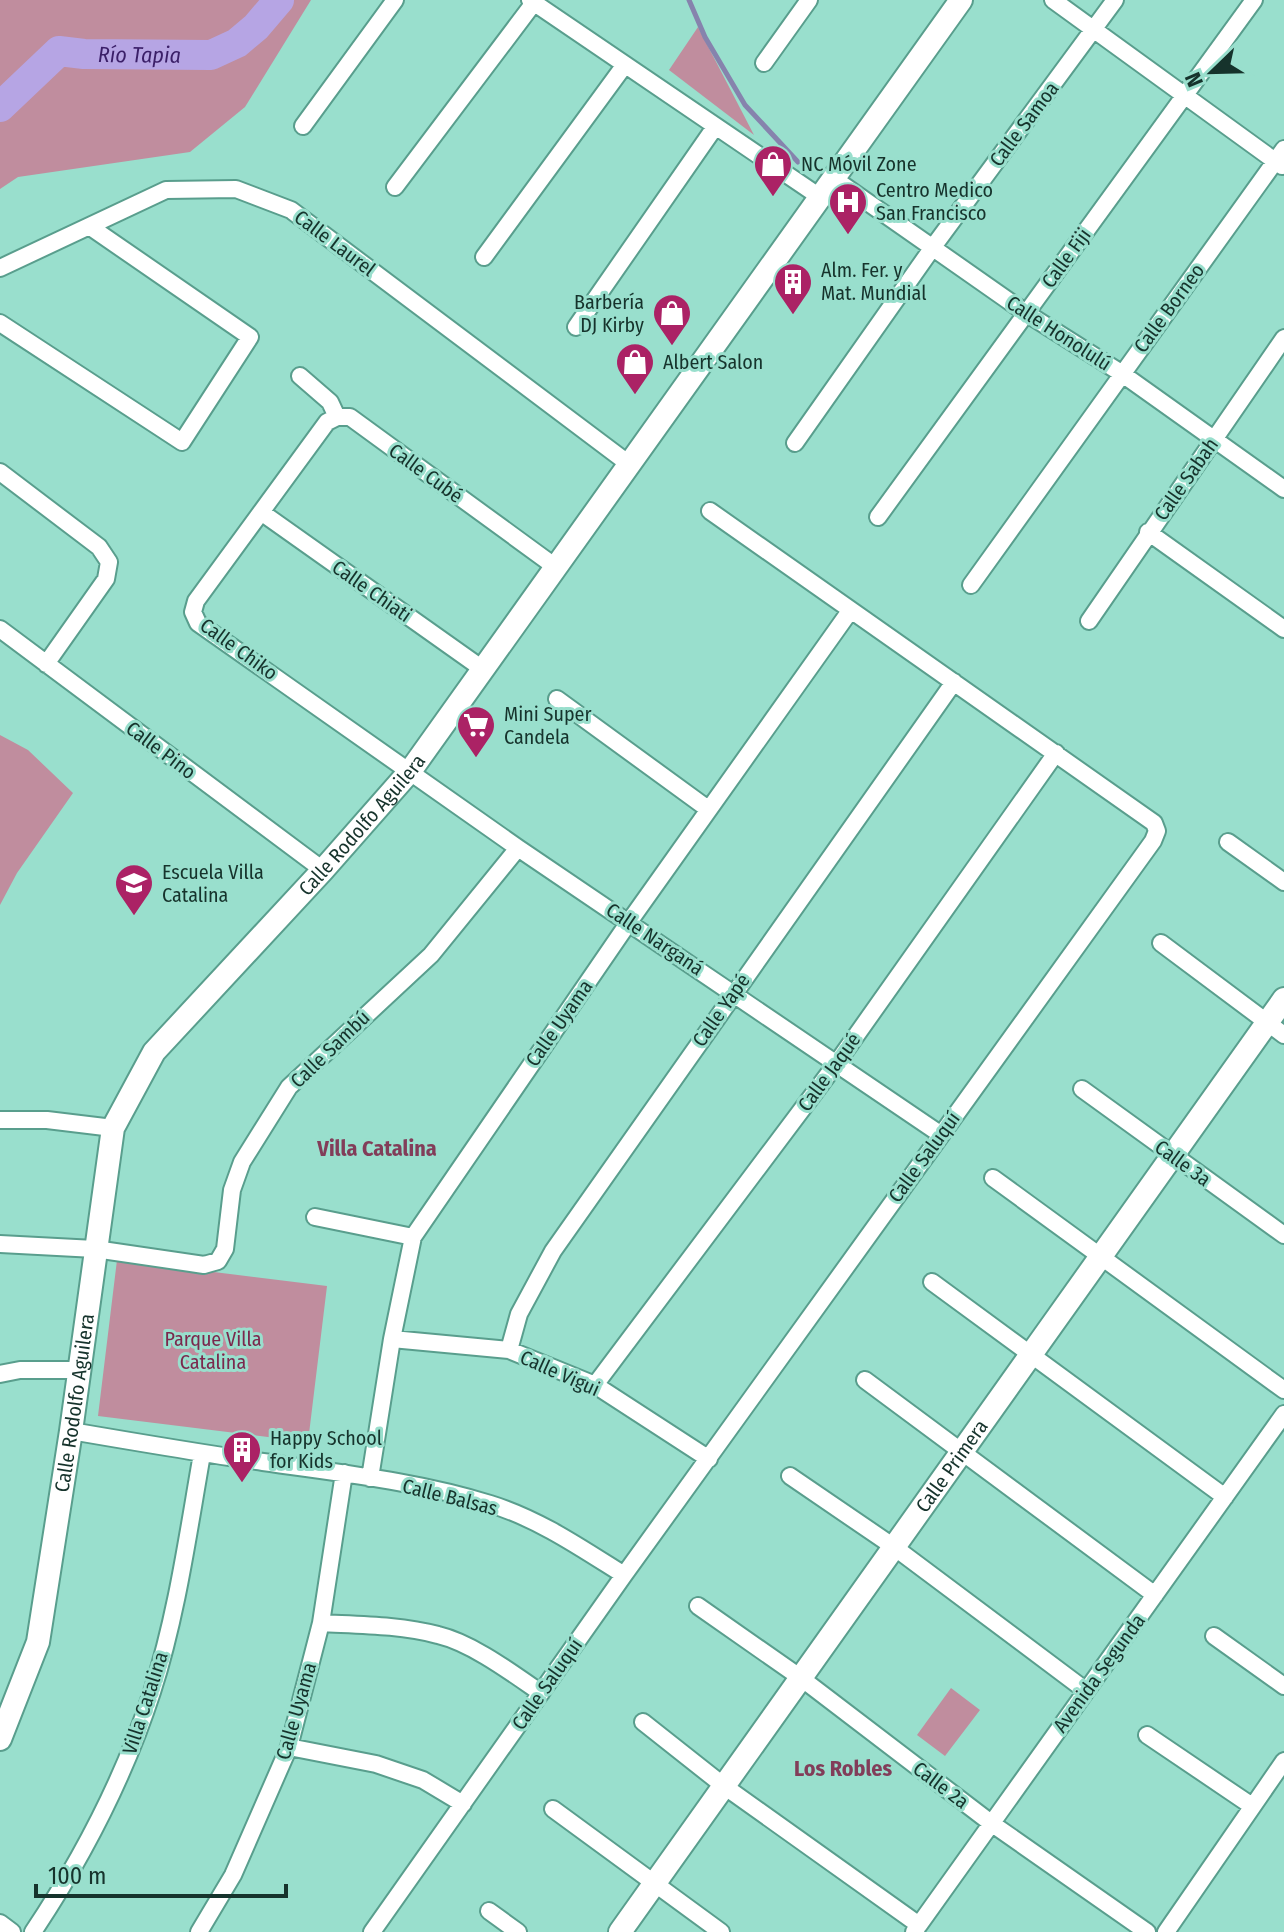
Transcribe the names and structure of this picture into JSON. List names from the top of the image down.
{
  "streets": {
    "street": [
      "Calle Samoa",
      "Calle Laurel",
      "Calle Fiji",
      "Calle Borneo",
      "Calle Honolulú",
      "Calle Cubé",
      "Calle Sabah",
      "Calle Chiati",
      "Calle Chiko",
      "Calle Pino",
      "Calle Rodolfo Aguilera",
      "Calle Narganá",
      "Calle Yapé",
      "Calle Uyama",
      "Calle Sambú",
      "Calle Jaqué",
      "Calle Saluquí",
      "Calle 3a",
      "Calle Vigui",
      "Calle Primera",
      "Calle Balsas",
      "Avenida Segunda",
      "Villa Catalina",
      "Calle 2a"
    ]
  },
  "crossings": [
    ["Calle Samoa", "Calle Honolulú"],
    ["Calle Laurel", "Calle Rodolfo Aguilera"],
    ["Calle Fiji", "Calle Honolulú"],
    ["Calle Borneo", "Calle Honolulú"],
    ["Calle Honolulú", "Calle Sabah"],
    ["Calle Honolulú", "Calle Rodolfo Aguilera"],
    ["Calle Cubé", "Calle Chiko"],
    ["Calle Cubé", "Calle Rodolfo Aguilera"],
    ["Calle Chiati", "Calle Chiko"],
    ["Calle Chiati", "Calle Rodolfo Aguilera"],
    ["Calle Chiko", "Calle Rodolfo Aguilera"],
    ["Calle Chiko", "Calle Narganá"],
    ["Calle Pino", "Calle Rodolfo Aguilera"],
    ["Calle Rodolfo Aguilera", "Calle Narganá"],
    ["Calle Rodolfo Aguilera", "Calle Sambú"],
    ["Calle Rodolfo Aguilera", "Calle Balsas"],
    ["Calle Narganá", "Calle Yapé"],
    ["Calle Narganá", "Calle Uyama"],
    ["Calle Narganá", "Calle Sambú"],
    ["Calle Narganá", "Calle Jaqué"],
    ["Calle Narganá", "Calle Saluquí"],
    ["Calle Yapé", "Calle Saluquí"],
    ["Calle Yapé", "Calle Vigui"],
    ["Calle Uyama", "Calle Saluquí"],
    ["Calle Uyama", "Calle Vigui"],
    ["Calle Uyama", "Calle Balsas"],
    ["Calle Jaqué", "Calle Saluquí"],
    ["Calle Jaqué", "Calle Vigui"],
    ["Calle Saluquí", "Calle Vigui"],
    ["Calle Saluquí", "Calle Balsas"],
    ["Calle 3a", "Calle Primera"],
    ["Calle Primera", "Calle 2a"],
    ["Calle Balsas", "Villa Catalina"],
    ["Avenida Segunda", "Calle 2a"]
  ],
  "districts": ["Villa Catalina", "Los Robles"],
  "water": ["Río Tapia"],
  "parks": ["Parque Villa Catalina"],
  "places": {
    "shop": ["NC Móvil Zone", "Barbería DJ Kirby", "Albert Salon"],
    "hospital": ["Centro Medico San Francisco"],
    "building": ["Alm. Fer. y Mat. Mundial", "Happy School for Kids"],
    "supermarket": ["Mini Super Candela"],
    "school or university": ["Escuela Villa Catalina"]
  },
  "scale_bar": "100 m",
  "north": "bottom left"
}
